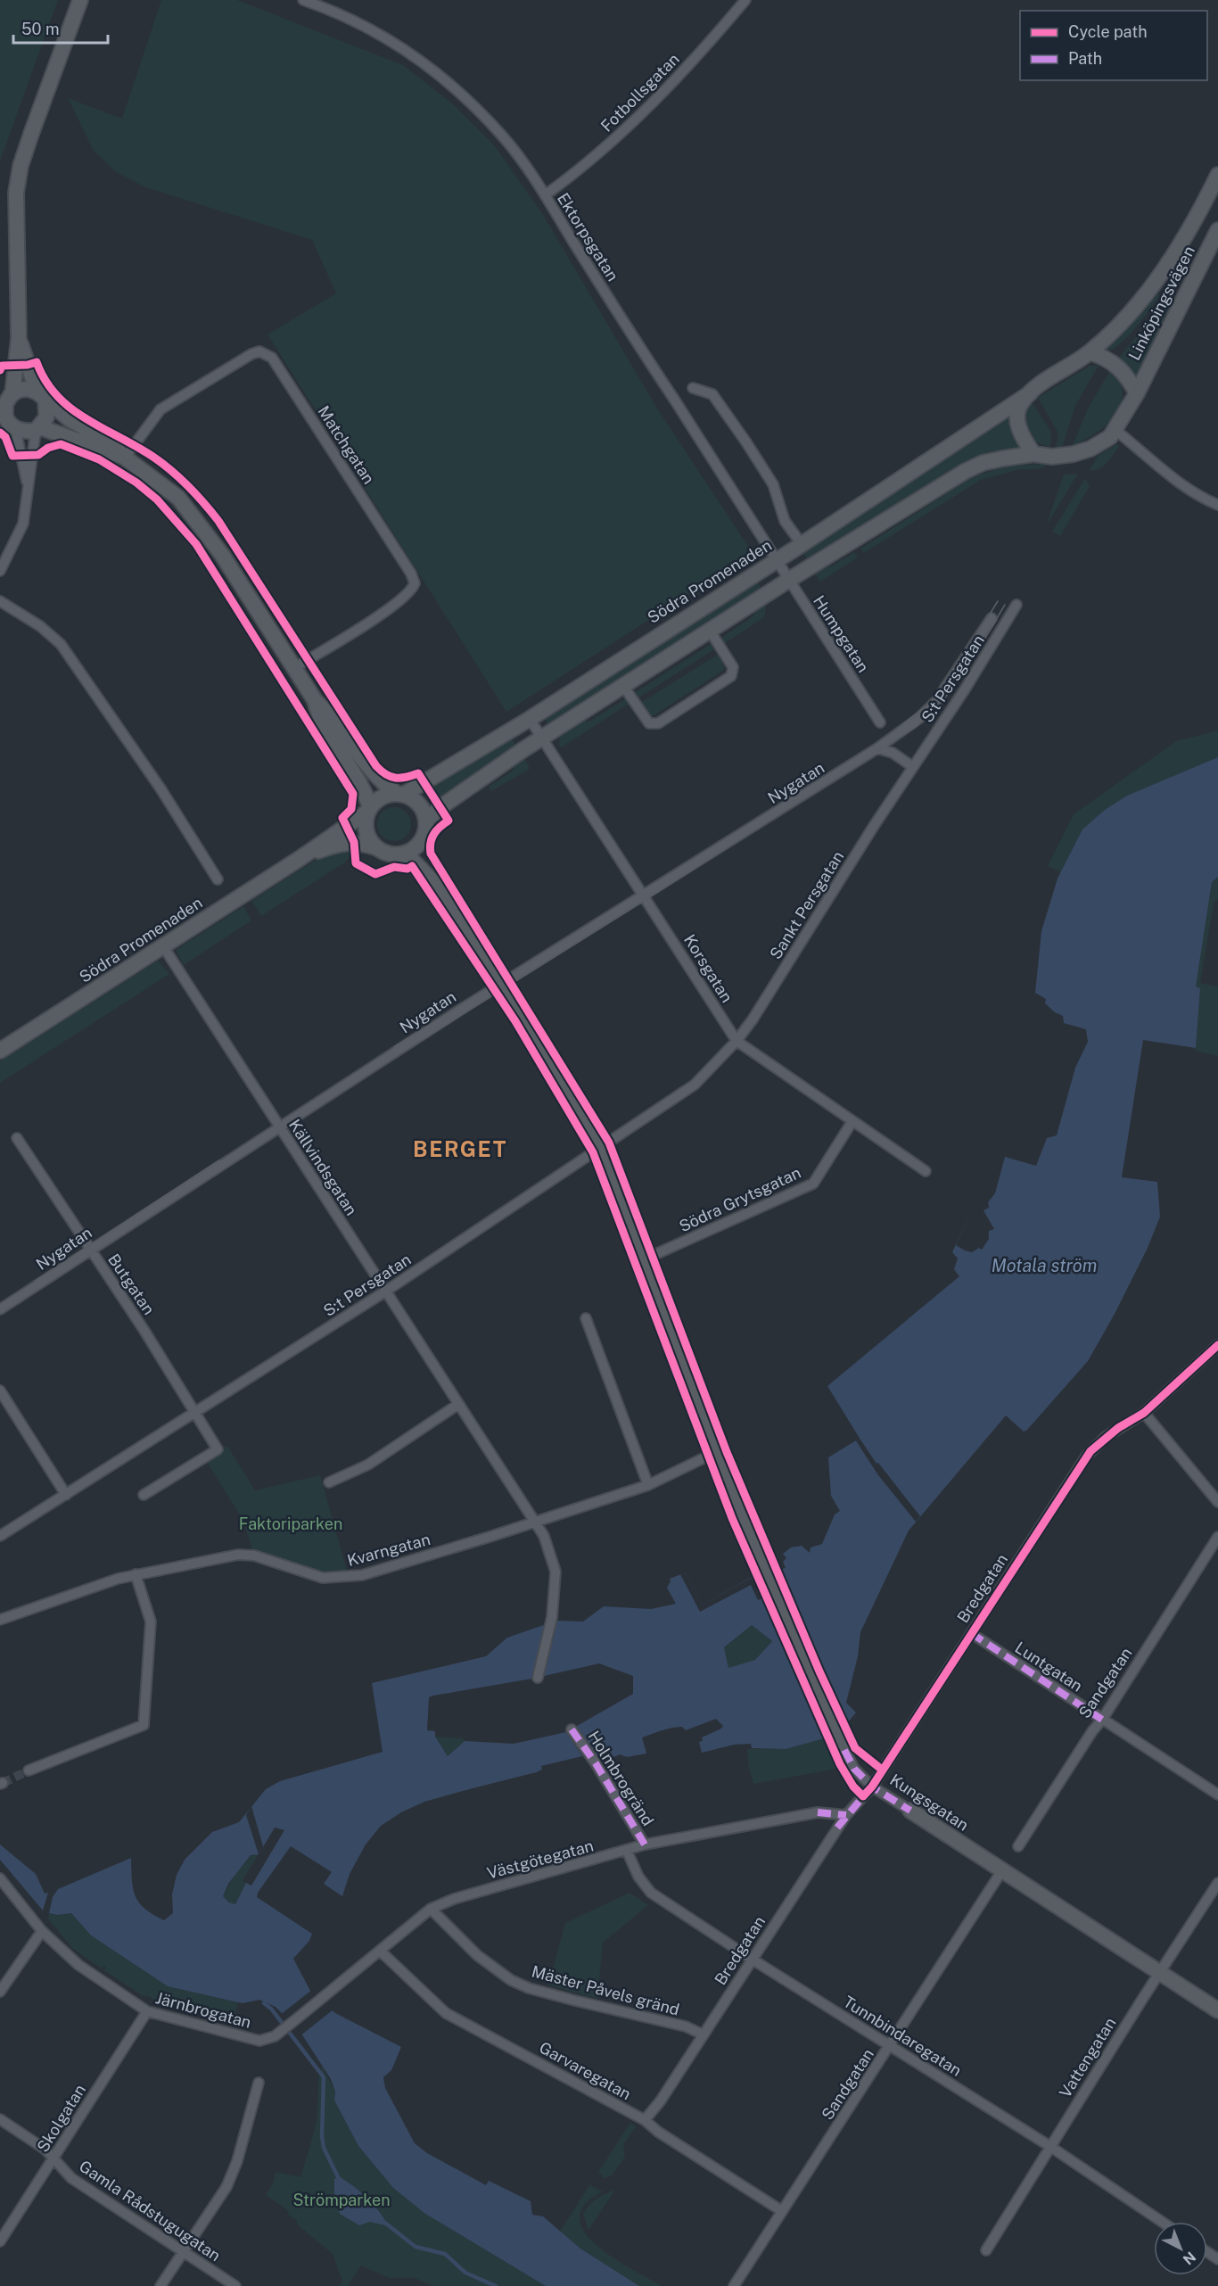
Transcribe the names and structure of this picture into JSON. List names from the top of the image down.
{
  "streets": {
    "main road": ["Linköpingsvägen", "Södra Promenaden", "Kungsgatan"],
    "street": [
      "Fotbollsgatan",
      "Ektorpsgatan",
      "Matchgatan",
      "Humpgatan",
      "S:t Persgatan",
      "Nygatan",
      "Sankt Persgatan",
      "Korsgatan",
      "Källvindsgatan",
      "Södra Grytsgatan",
      "Butgatan",
      "Kvarngatan",
      "Bredgatan",
      "Luntgatan",
      "Sandgatan",
      "Holmbrogränd",
      "Västgötegatan",
      "Mäster Påvels gränd",
      "Järnbrogatan",
      "Tunnbindaregatan",
      "Vattengatan",
      "Garvaregatan",
      "Skolgatan",
      "Gamla Rådstugugatan"
    ]
  },
  "crossings": [
    ["Fotbollsgatan", "Ektorpsgatan"],
    ["Ektorpsgatan", "Södra Promenaden"],
    ["Ektorpsgatan", "Humpgatan"],
    ["Linköpingsvägen", "Södra Promenaden"],
    ["Södra Promenaden", "Humpgatan"],
    ["Södra Promenaden", "Korsgatan"],
    ["Södra Promenaden", "Källvindsgatan"],
    ["Södra Promenaden", "Kungsgatan"],
    ["S:t Persgatan", "Nygatan"],
    ["S:t Persgatan", "Sankt Persgatan"],
    ["S:t Persgatan", "Korsgatan"],
    ["S:t Persgatan", "Källvindsgatan"],
    ["S:t Persgatan", "Butgatan"],
    ["S:t Persgatan", "Kungsgatan"],
    ["Nygatan", "Korsgatan"],
    ["Nygatan", "Källvindsgatan"],
    ["Nygatan", "Butgatan"],
    ["Nygatan", "Kungsgatan"],
    ["Sankt Persgatan", "Korsgatan"],
    ["Korsgatan", "Södra Grytsgatan"],
    ["Källvindsgatan", "Kvarngatan"],
    ["Södra Grytsgatan", "Kungsgatan"],
    ["Kvarngatan", "Kungsgatan"],
    ["Bredgatan", "Luntgatan"],
    ["Bredgatan", "Kungsgatan"],
    ["Bredgatan", "Västgötegatan"],
    ["Bredgatan", "Mäster Påvels gränd"],
    ["Bredgatan", "Tunnbindaregatan"],
    ["Bredgatan", "Garvaregatan"],
    ["Luntgatan", "Sandgatan"],
    ["Sandgatan", "Kungsgatan"],
    ["Sandgatan", "Tunnbindaregatan"],
    ["Sandgatan", "Garvaregatan"],
    ["Holmbrogränd", "Västgötegatan"],
    ["Kungsgatan", "Vattengatan"],
    ["Västgötegatan", "Mäster Påvels gränd"],
    ["Västgötegatan", "Järnbrogatan"],
    ["Västgötegatan", "Tunnbindaregatan"],
    ["Västgötegatan", "Garvaregatan"],
    ["Järnbrogatan", "Skolgatan"],
    ["Tunnbindaregatan", "Vattengatan"],
    ["Skolgatan", "Gamla Rådstugugatan"]
  ],
  "districts": ["BERGET"],
  "water": ["Motala ström"],
  "parks": ["Faktoriparken", "Strömparken"],
  "legend": ["Cycle path", "Path"],
  "scale_bar": "50 m",
  "north": "bottom right"
}
